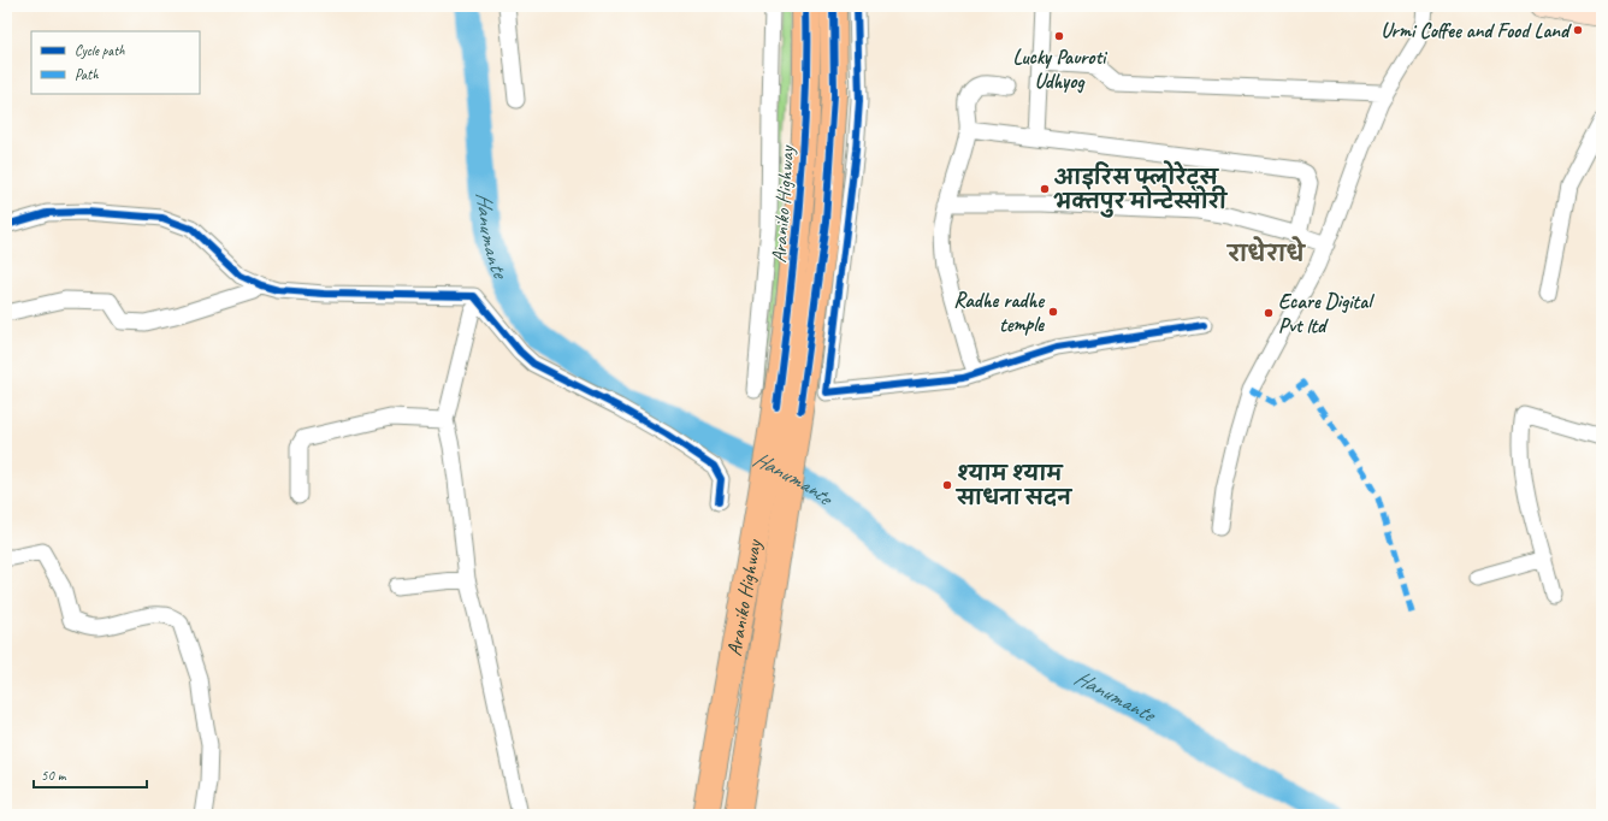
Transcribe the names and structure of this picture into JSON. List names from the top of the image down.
{
  "streets": {
    "highway": ["Araniko Highway"]
  },
  "districts": ["राधेराधे"],
  "water": ["Hanumante"],
  "places": [
    "Urmi Coffee and Food Land",
    "Lucky Pauroti Udhyog",
    "आइरिस फ्लोरेट्स भक्तपुर मोन्टेस्सोरी",
    "Radhe radhe temple",
    "Ecare Digital Pvt ltd",
    "श्याम श्याम साधना सदन"
  ],
  "legend": ["Cycle path", "Path"],
  "scale_bar": "50 m"
}
